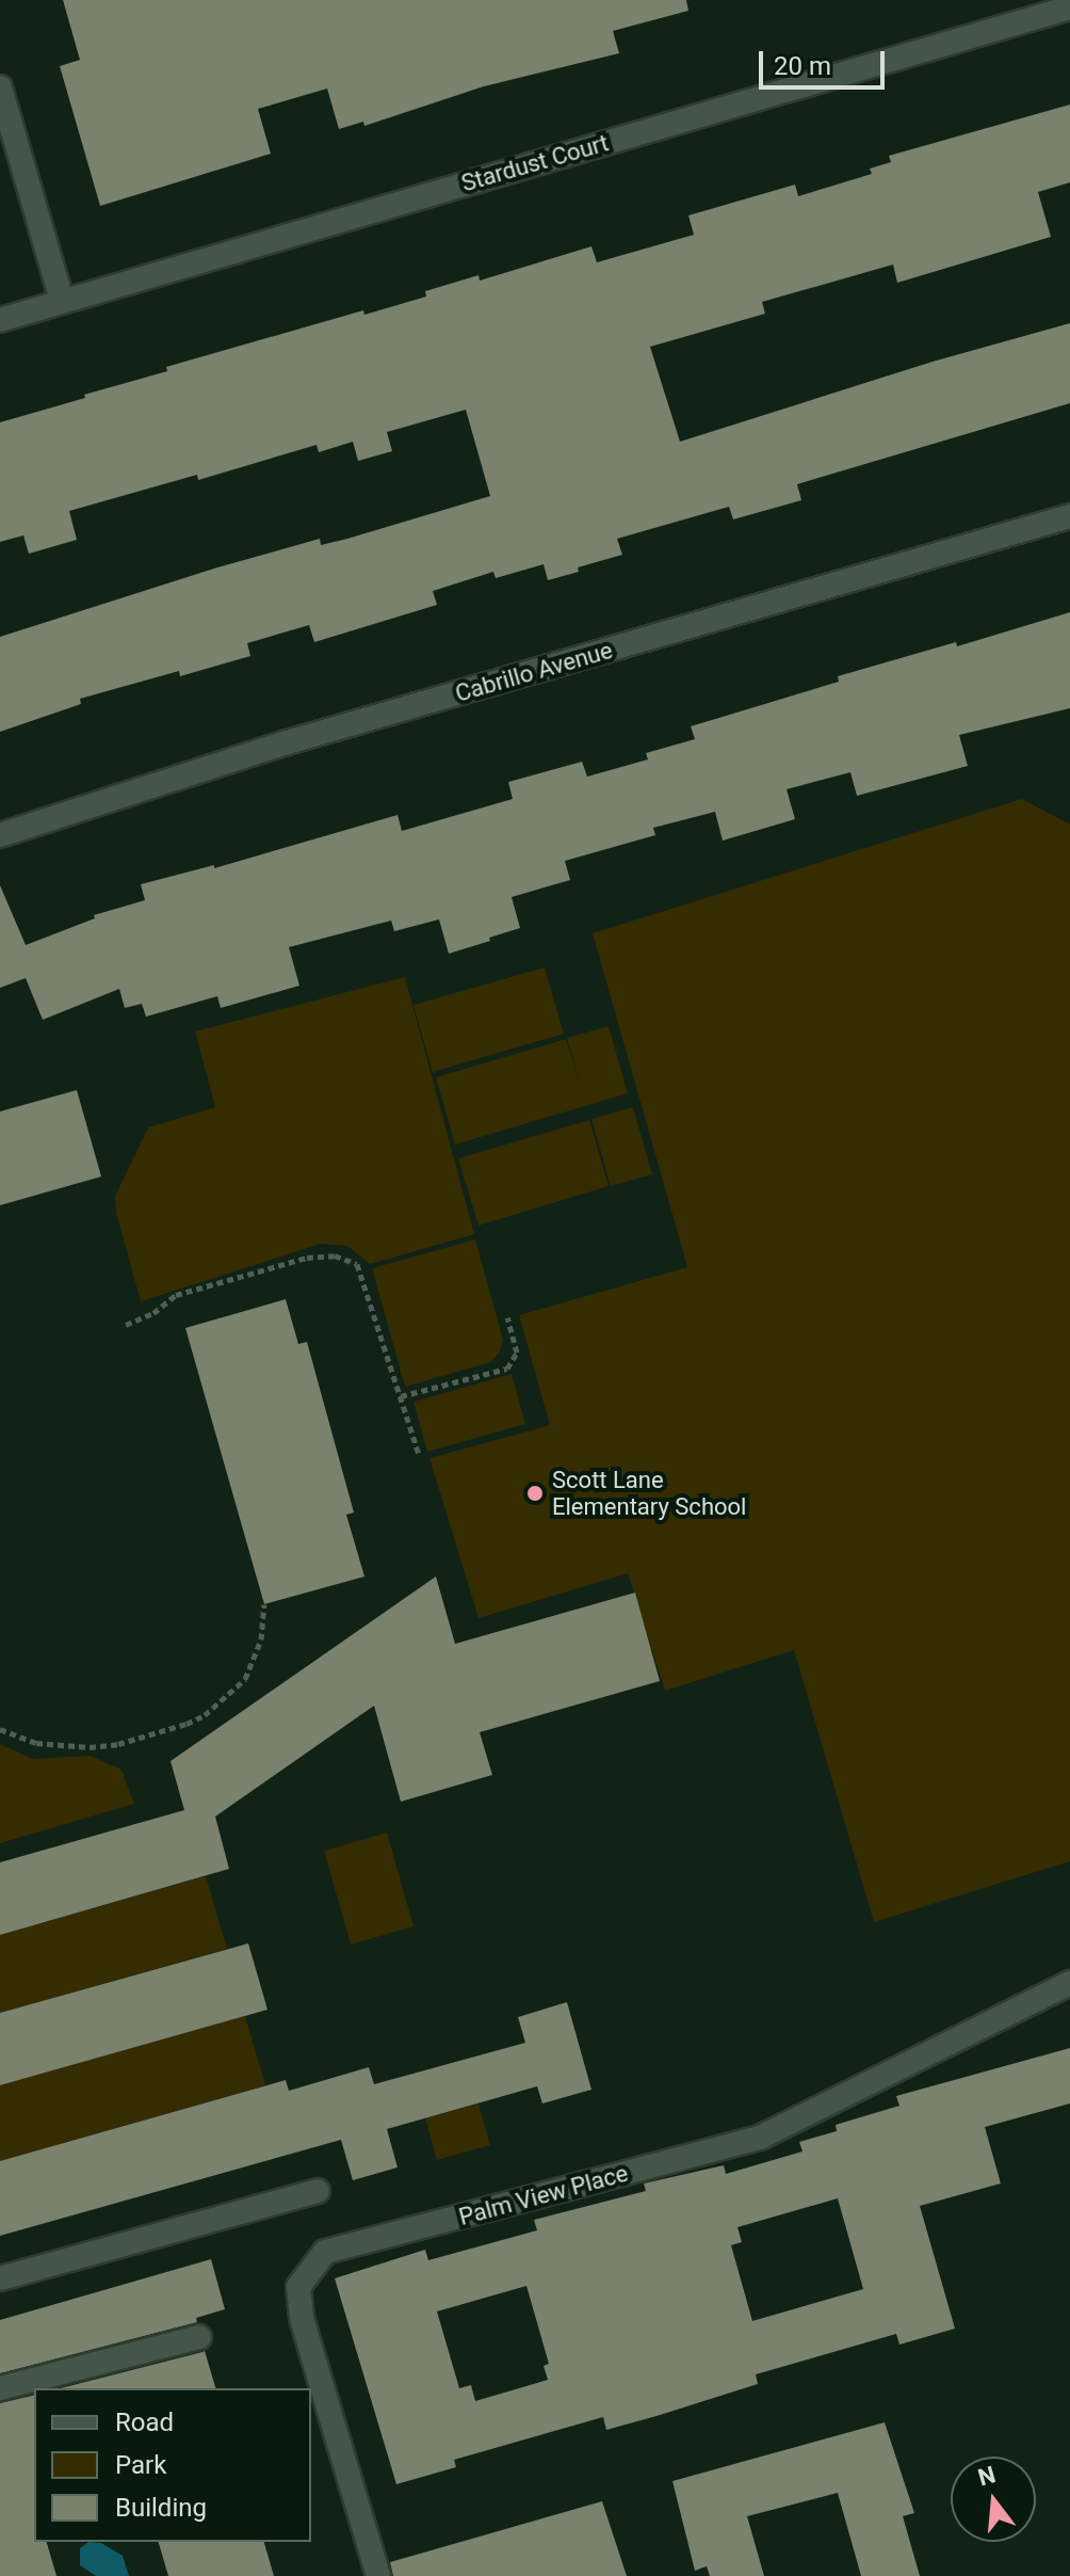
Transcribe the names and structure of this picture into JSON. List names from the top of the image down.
{
  "streets": {
    "street": ["Stardust Court", "Cabrillo Avenue", "Palm View Place"]
  },
  "places": ["Scott Lane Elementary School"],
  "legend": ["Road", "Park", "Building"],
  "scale_bar": "20 m",
  "north": "top"
}
